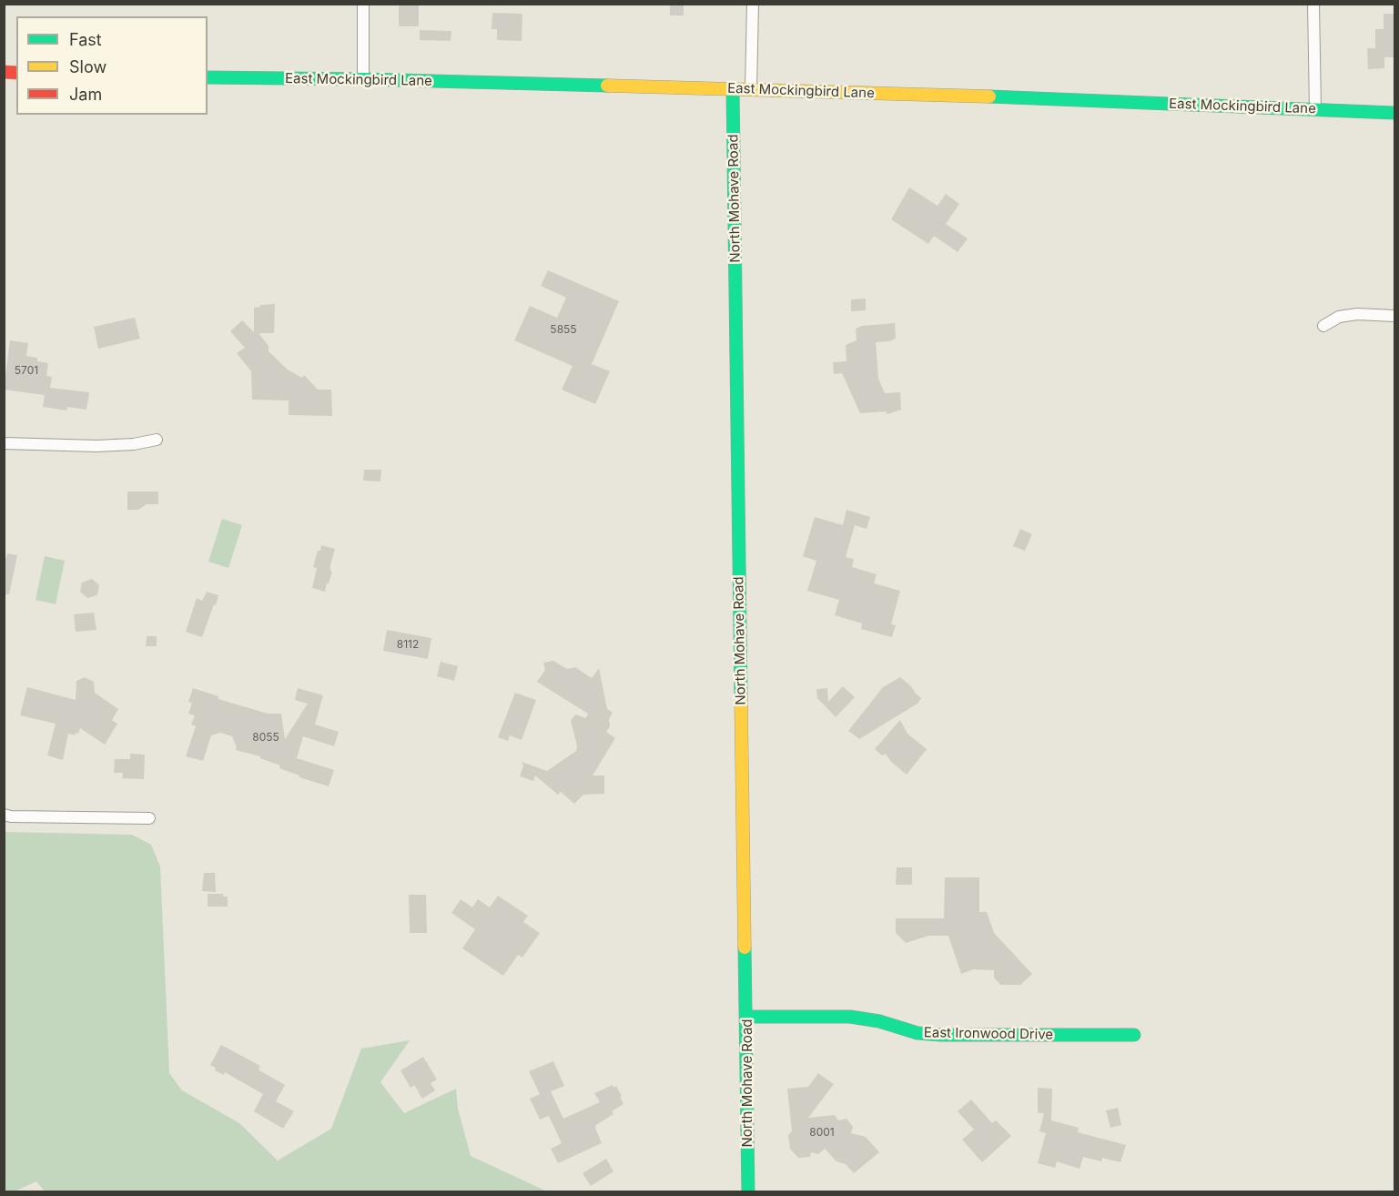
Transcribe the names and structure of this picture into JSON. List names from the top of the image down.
{
  "streets": {
    "street": ["East Mockingbird Lane", "North Mohave Road", "East Ironwood Drive"]
  },
  "crossings": [
    ["East Mockingbird Lane", "North Mohave Road"],
    ["North Mohave Road", "East Ironwood Drive"]
  ],
  "house_numbers": [
    "5855",
    "5701",
    "8112",
    "8055",
    "8001"
  ],
  "legend": ["Fast", "Slow", "Jam"]
}
